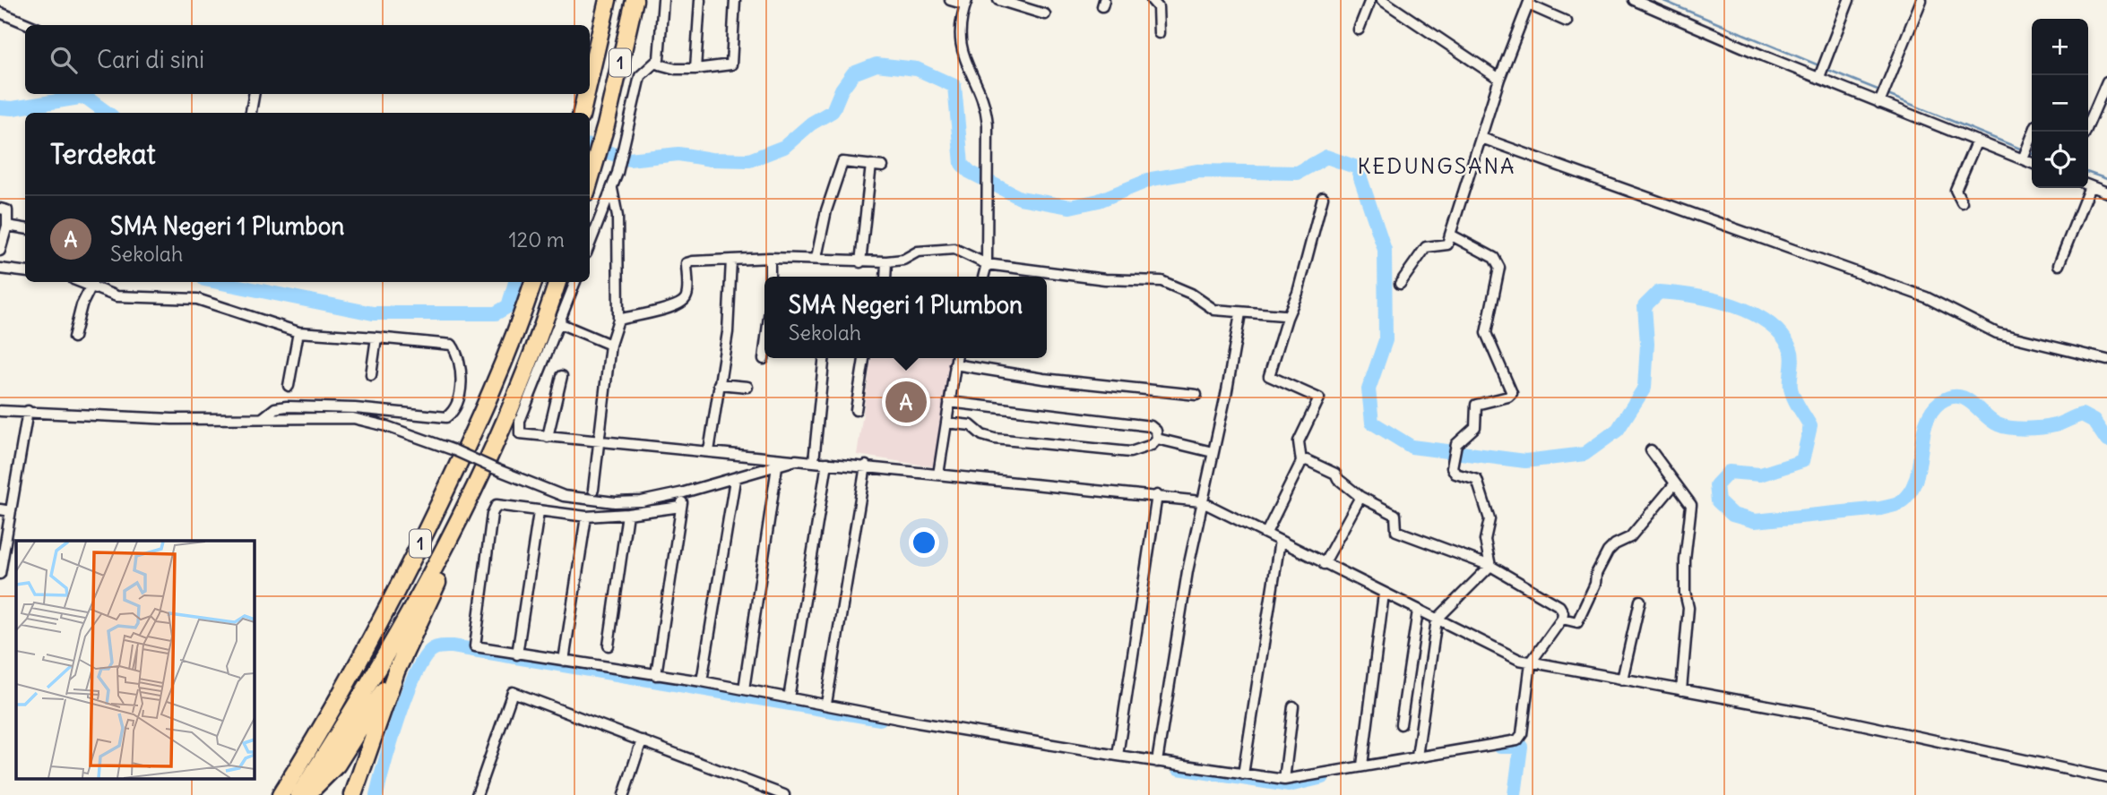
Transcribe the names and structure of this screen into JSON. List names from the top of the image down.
{
  "streets": {
    "highway": ["1"]
  },
  "districts": ["KEDUNGSANA"],
  "page": {
    "map_buttons": ["+", "−"],
    "search": "Cari di sini",
    "heading": "Terdekat",
    "list": [
      {
        "mark": "A",
        "name": "SMA Negeri 1 Plumbon",
        "note": "Sekolah",
        "value": "120 m"
      }
    ],
    "popup": ["SMA Negeri 1 Plumbon", "Sekolah"],
    "pins": "A"
  }
}
